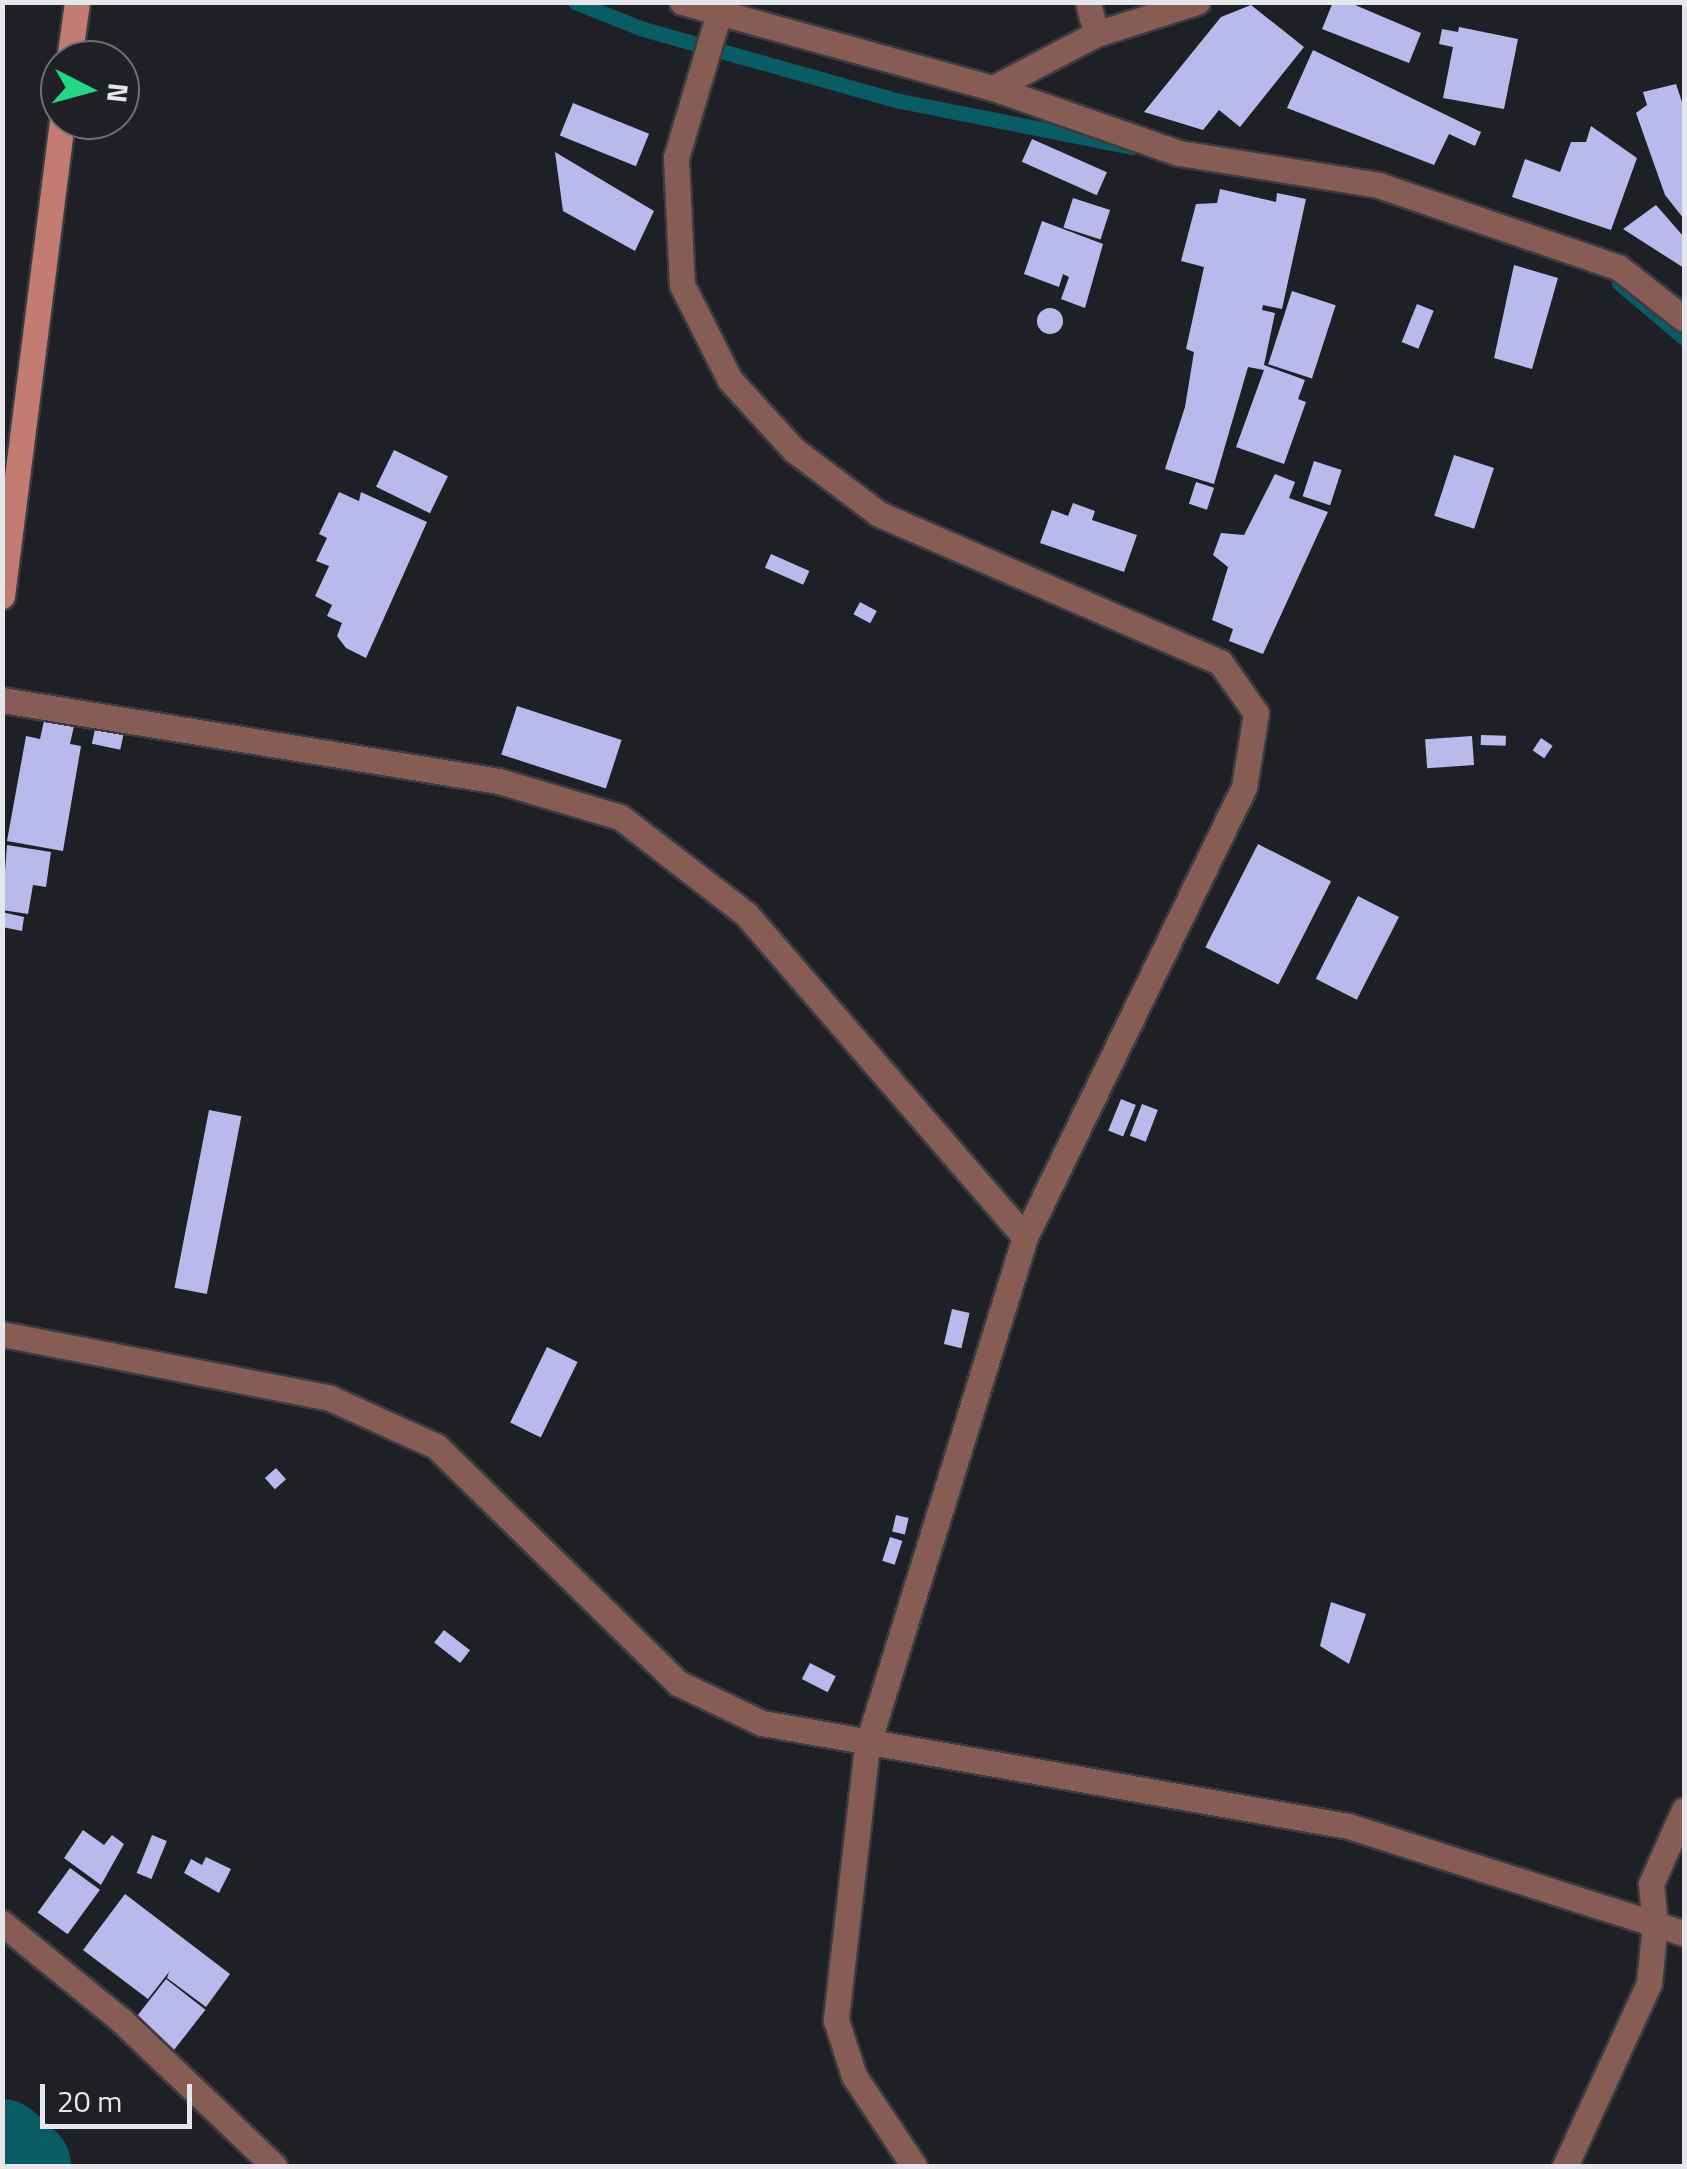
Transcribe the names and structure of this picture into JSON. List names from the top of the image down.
{
  "scale_bar": "20 m",
  "north": "right"
}
